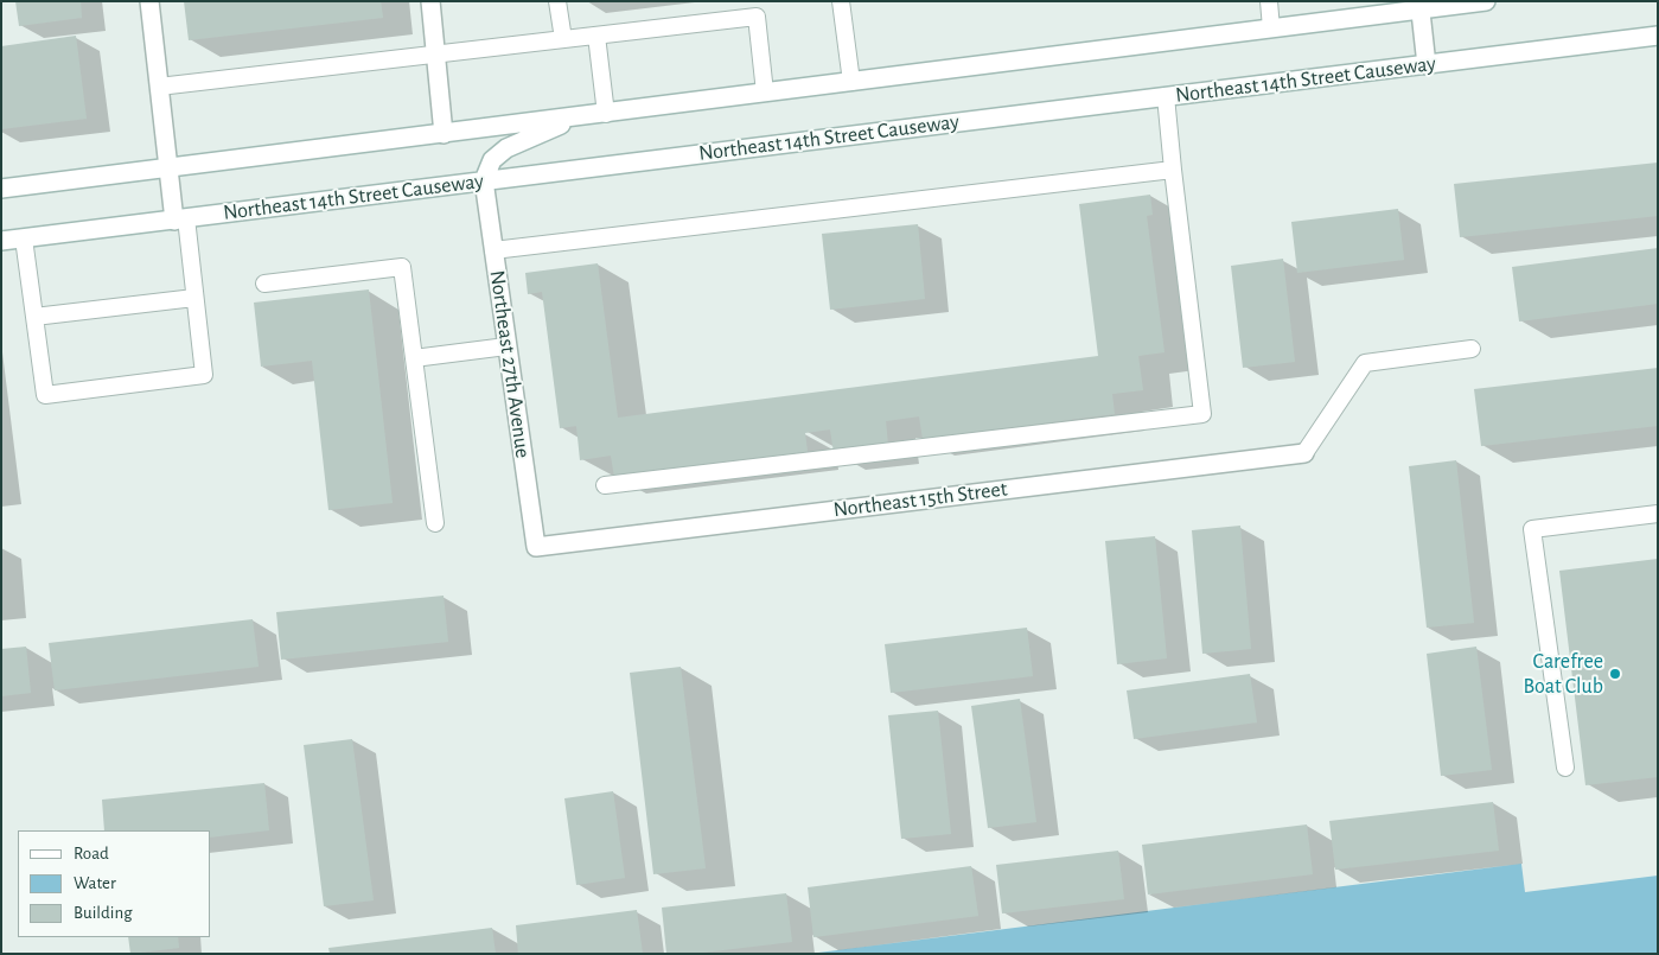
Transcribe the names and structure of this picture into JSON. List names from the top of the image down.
{
  "streets": {
    "main road": ["Northeast 14th Street Causeway", "Northeast 27th Avenue", "Northeast 15th Street"]
  },
  "crossings": [
    ["Northeast 14th Street Causeway", "Northeast 27th Avenue"],
    ["Northeast 27th Avenue", "Northeast 15th Street"]
  ],
  "places": ["Carefree Boat Club"],
  "legend": ["Road", "Water", "Building"]
}
